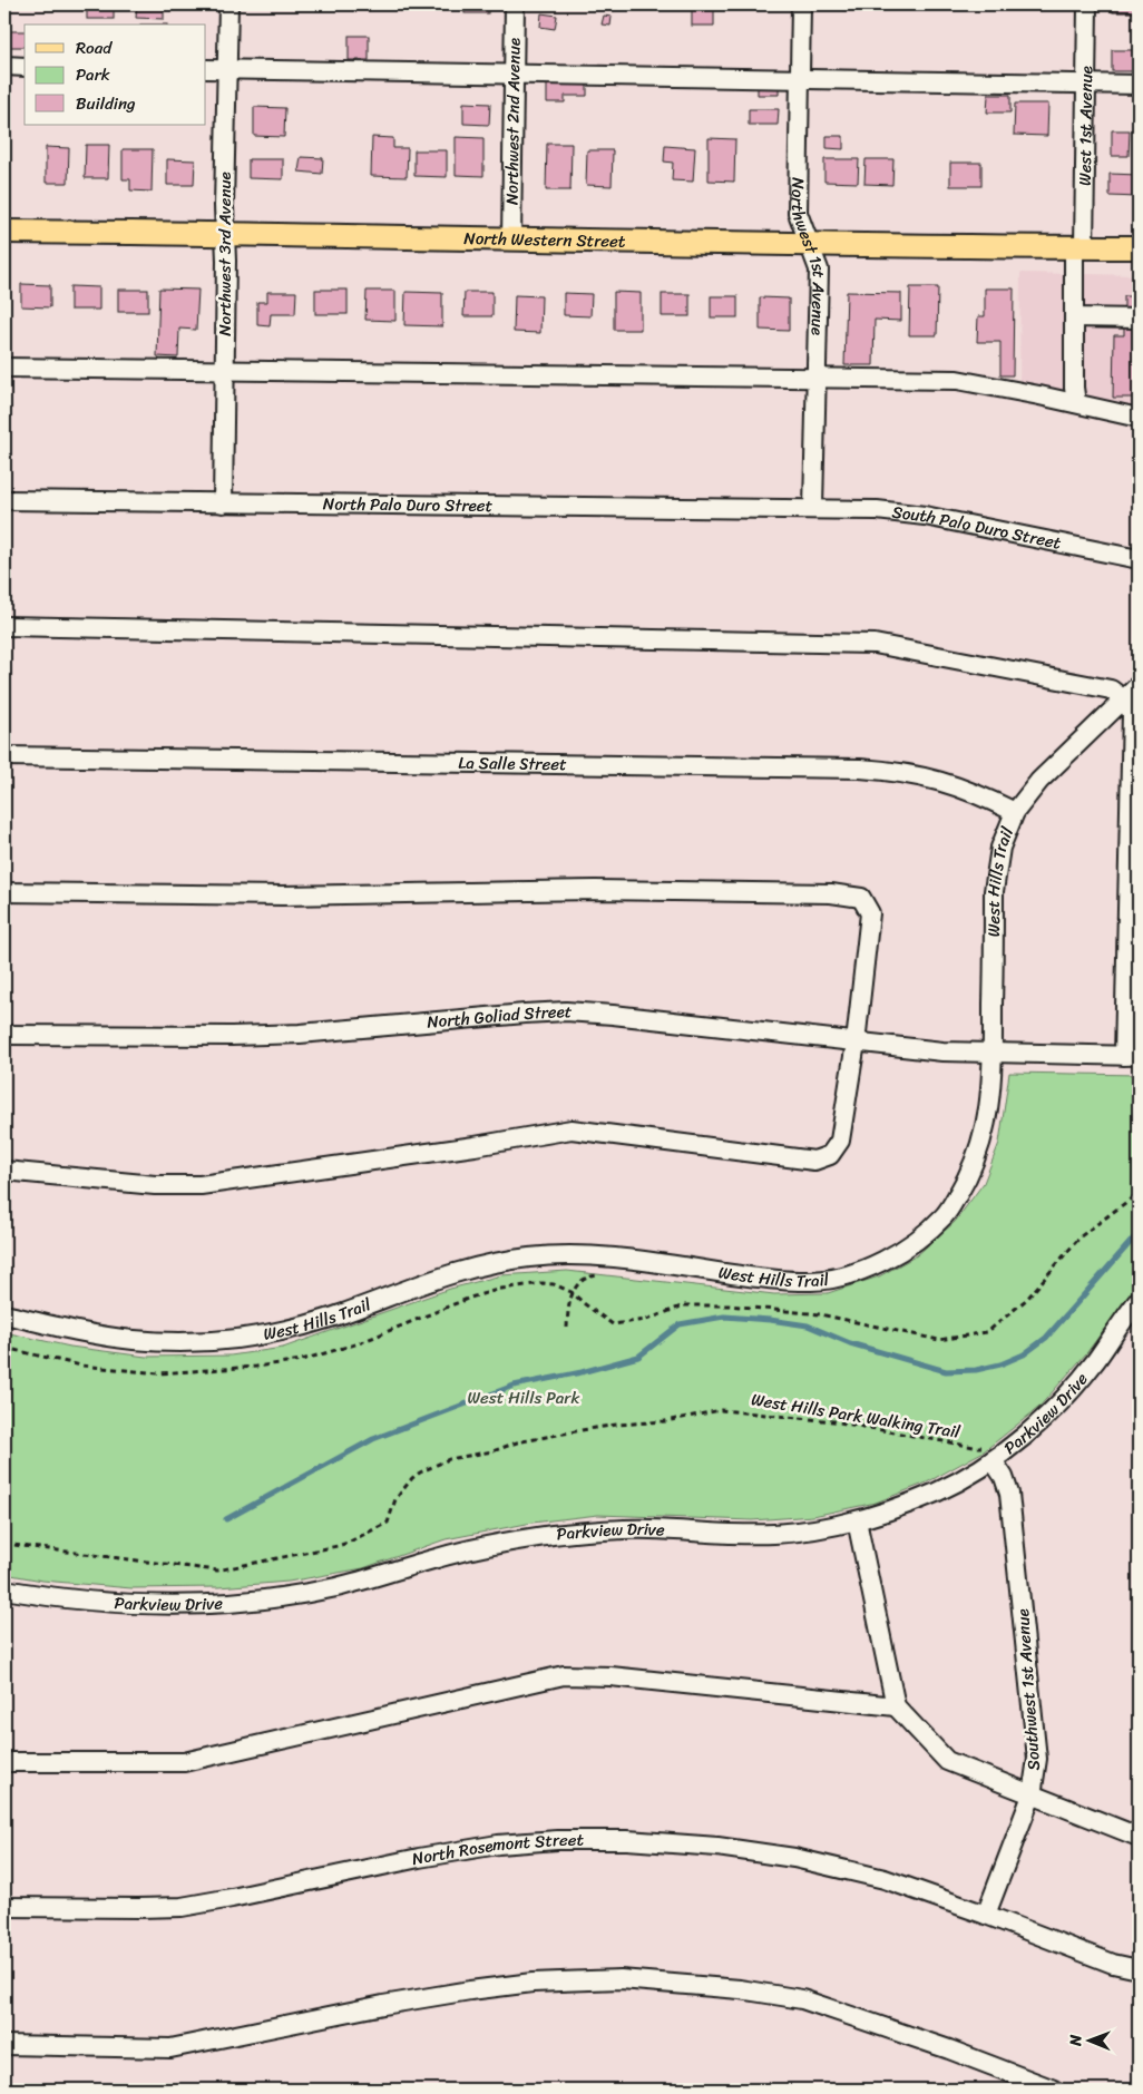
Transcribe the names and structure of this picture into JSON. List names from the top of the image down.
{
  "streets": {
    "main road": ["North Western Street"],
    "street": [
      "Northwest 2nd Avenue",
      "West 1st Avenue",
      "Northwest 3rd Avenue",
      "Northwest 1st Avenue",
      "North Palo Duro Street",
      "South Palo Duro Street",
      "La Salle Street",
      "West Hills Trail",
      "North Goliad Street",
      "Parkview Drive",
      "Southwest 1st Avenue",
      "North Rosemont Street"
    ],
    "path": ["West Hills Park Walking Trail"]
  },
  "crossings": [
    ["Northwest 2nd Avenue", "North Western Street"],
    ["West 1st Avenue", "North Western Street"],
    ["North Western Street", "Northwest 3rd Avenue"],
    ["North Western Street", "Northwest 1st Avenue"],
    ["Northwest 3rd Avenue", "North Palo Duro Street"],
    ["Northwest 1st Avenue", "North Palo Duro Street"],
    ["Northwest 1st Avenue", "South Palo Duro Street"],
    ["North Palo Duro Street", "South Palo Duro Street"],
    ["La Salle Street", "West Hills Trail"],
    ["West Hills Trail", "North Goliad Street"],
    ["Parkview Drive", "West Hills Park Walking Trail"],
    ["Parkview Drive", "Southwest 1st Avenue"],
    ["West Hills Park Walking Trail", "Southwest 1st Avenue"],
    ["Southwest 1st Avenue", "North Rosemont Street"]
  ],
  "parks": ["West Hills Park"],
  "legend": ["Road", "Park", "Building"],
  "north": "left"
}
